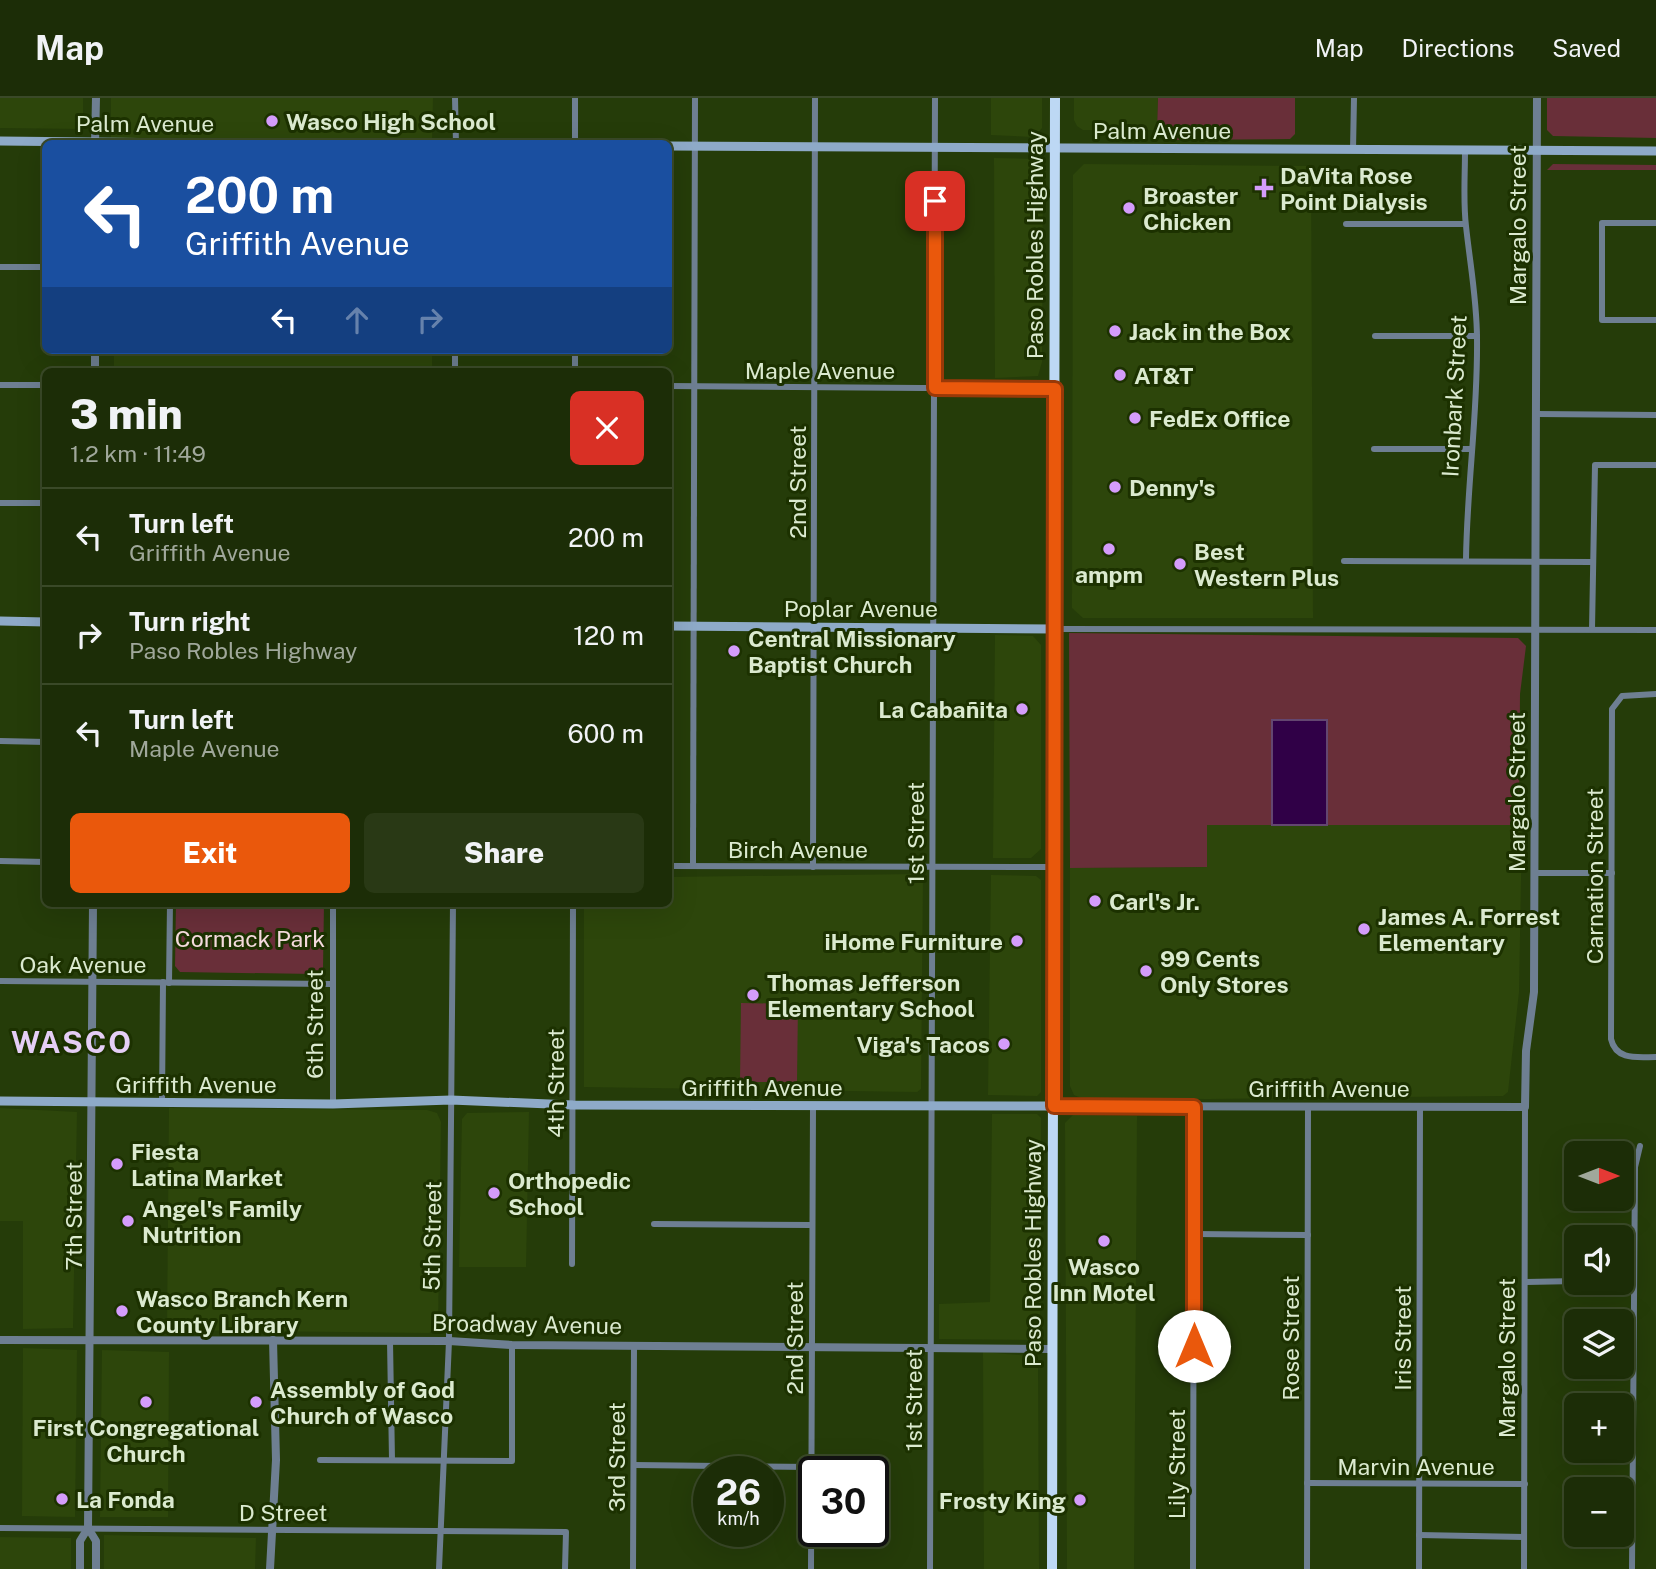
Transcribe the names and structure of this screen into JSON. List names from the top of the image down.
{
  "streets": {
    "highway": ["Paso Robles Highway"],
    "main road": ["Palm Avenue", "Poplar Avenue", "Griffith Avenue"],
    "street": [
      "Margalo Street",
      "Maple Avenue",
      "Ironbark Street",
      "2nd Street",
      "1st Street",
      "Birch Avenue",
      "Carnation Street",
      "Oak Avenue",
      "6th Street",
      "4th Street",
      "7th Street",
      "5th Street",
      "Broadway Avenue",
      "Rose Street",
      "Iris Street",
      "3rd Street",
      "Lily Street",
      "Marvin Avenue",
      "D Street"
    ]
  },
  "crossings": [
    ["Palm Avenue", "Margalo Street"],
    ["Palm Avenue", "Paso Robles Highway"],
    ["Palm Avenue", "Ironbark Street"],
    ["Palm Avenue", "2nd Street"],
    ["Palm Avenue", "1st Street"],
    ["Margalo Street", "Griffith Avenue"],
    ["Margalo Street", "Marvin Avenue"],
    ["Paso Robles Highway", "Maple Avenue"],
    ["Paso Robles Highway", "Poplar Avenue"],
    ["Paso Robles Highway", "Birch Avenue"],
    ["Paso Robles Highway", "Griffith Avenue"],
    ["Paso Robles Highway", "Broadway Avenue"],
    ["Maple Avenue", "2nd Street"],
    ["Maple Avenue", "1st Street"],
    ["2nd Street", "Poplar Avenue"],
    ["2nd Street", "Birch Avenue"],
    ["2nd Street", "Griffith Avenue"],
    ["2nd Street", "Broadway Avenue"],
    ["Poplar Avenue", "1st Street"],
    ["1st Street", "Birch Avenue"],
    ["1st Street", "Griffith Avenue"],
    ["1st Street", "Broadway Avenue"],
    ["Oak Avenue", "6th Street"],
    ["Oak Avenue", "7th Street"],
    ["6th Street", "Griffith Avenue"],
    ["4th Street", "Griffith Avenue"],
    ["Griffith Avenue", "7th Street"],
    ["Griffith Avenue", "5th Street"],
    ["Griffith Avenue", "Rose Street"],
    ["Griffith Avenue", "Iris Street"],
    ["Griffith Avenue", "Lily Street"],
    ["7th Street", "Broadway Avenue"],
    ["7th Street", "D Street"],
    ["5th Street", "Broadway Avenue"],
    ["5th Street", "D Street"],
    ["Broadway Avenue", "3rd Street"],
    ["Rose Street", "Marvin Avenue"],
    ["Iris Street", "Marvin Avenue"]
  ],
  "districts": ["WASCO"],
  "parks": ["Cormack Park"],
  "places": {
    "other": [
      "Wasco High School",
      "Broaster Chicken",
      "Jack in the Box",
      "AT&T",
      "FedEx Office",
      "Denny's",
      "ampm",
      "Best Western Plus",
      "Central Missionary Baptist Church",
      "La Cabañita",
      "Carl's Jr.",
      "James A. Forrest Elementary",
      "iHome Furniture",
      "99 Cents Only Stores",
      "Thomas Jefferson Elementary School",
      "Viga's Tacos",
      "Fiesta Latina Market",
      "Orthopedic School",
      "Angel's Family Nutrition",
      "Wasco Inn Motel",
      "Wasco Branch Kern County Library",
      "First Congregational Church",
      "Assembly of God Church of Wasco",
      "La Fonda",
      "Frosty King"
    ],
    "health": ["DaVita Rose Point Dialysis"]
  },
  "north": "right",
  "page": {
    "header": "Map",
    "nav": ["Map", "Directions", "Saved"],
    "turn": ["200 m", "Griffith Avenue"],
    "heading": ["3 min", "1.2 km · 11:49"],
    "list": [
      {
        "name": "Turn left",
        "note": "Griffith Avenue",
        "value": "200 m"
      },
      {
        "name": "Turn right",
        "note": "Paso Robles Highway",
        "value": "120 m"
      },
      {
        "name": "Turn left",
        "note": "Maple Avenue",
        "value": "600 m"
      }
    ],
    "buttons": ["Exit", "Share"],
    "map_buttons": ["+", "−"],
    "speed": "26 km/h",
    "limit": "30"
  }
}
